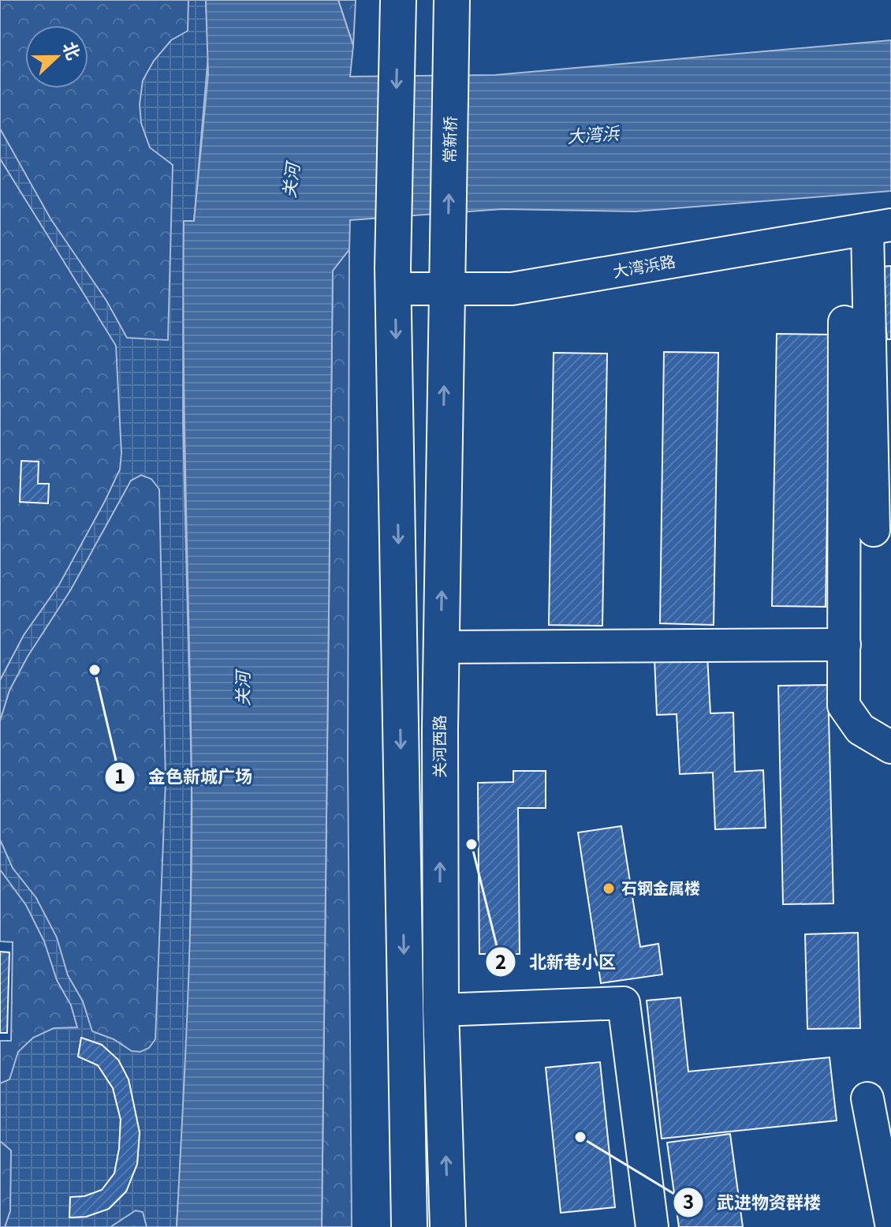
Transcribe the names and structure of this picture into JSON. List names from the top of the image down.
{
  "streets": {
    "main road": ["常新桥", "关河西路"],
    "street": ["大湾浜路"]
  },
  "crossings": [
    ["常新桥", "大湾浜路"],
    ["常新桥", "关河西路"],
    ["大湾浜路", "关河西路"]
  ],
  "water": ["大湾浜", "关河"],
  "places": [
    "金色新城广场",
    "北新巷小区",
    "石钢金属楼",
    "武进物资群楼"
  ],
  "north": "right"
}
